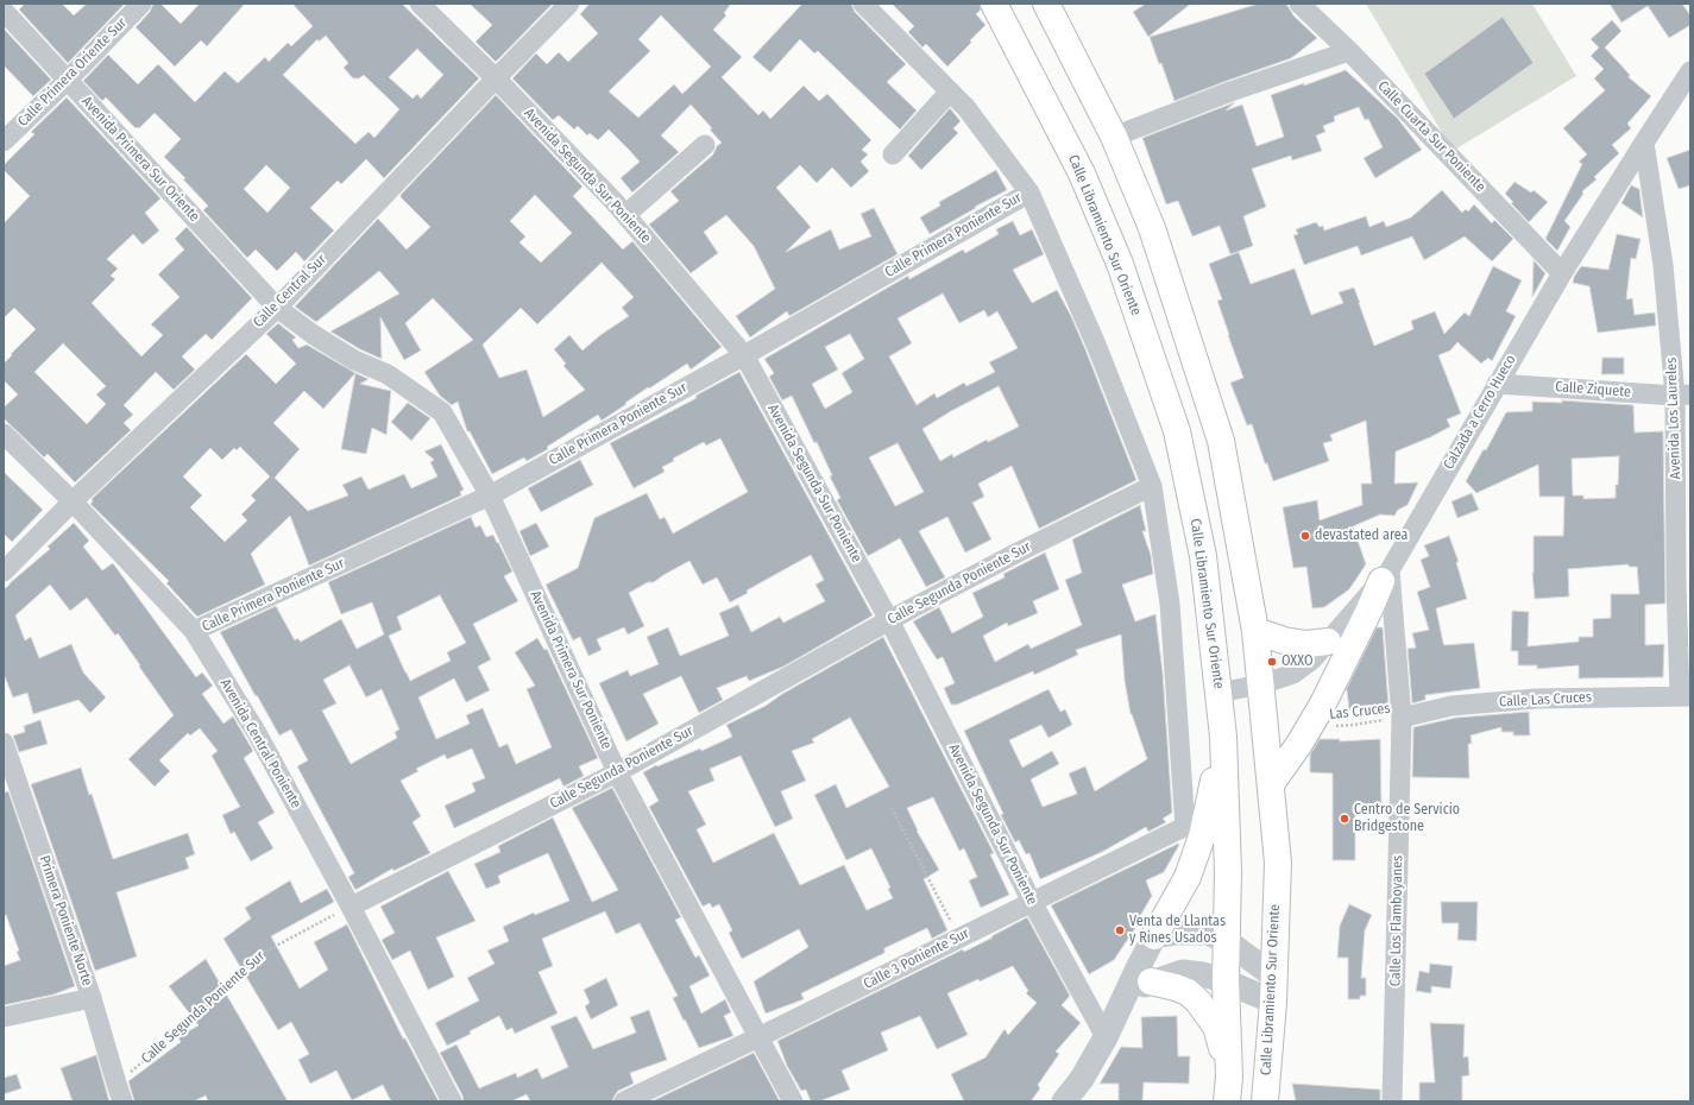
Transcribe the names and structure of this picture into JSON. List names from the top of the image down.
{
  "streets": {
    "main road": ["Calle Libramiento Sur Oriente"],
    "street": [
      "Calle Primera Oriente Sur",
      "Calle Cuarta Sur Poniente",
      "Avenida Primera Sur Oriente",
      "Avenida Segunda Sur Poniente",
      "Calle Primera Poniente Sur",
      "Calle Central Sur",
      "Calle Ziquete",
      "Calzada a Cerro Hueco",
      "Avenida Los Laureles",
      "Calle Segunda Poniente Sur",
      "Avenida Primera Sur Poniente",
      "Calle Las Cruces",
      "Avenida Central Poniente",
      "Primera Poniente Norte",
      "Calle Los Flamboyanes",
      "Calle 3 Poniente Sur"
    ],
    "path": ["Las Cruces"]
  },
  "crossings": [
    ["Calle Primera Oriente Sur", "Avenida Primera Sur Oriente"],
    ["Calle Cuarta Sur Poniente", "Calzada a Cerro Hueco"],
    ["Avenida Primera Sur Oriente", "Calle Central Sur"],
    ["Avenida Primera Sur Oriente", "Avenida Primera Sur Poniente"],
    ["Avenida Segunda Sur Poniente", "Calle Primera Poniente Sur"],
    ["Avenida Segunda Sur Poniente", "Calle Central Sur"],
    ["Avenida Segunda Sur Poniente", "Calle Segunda Poniente Sur"],
    ["Avenida Segunda Sur Poniente", "Calle 3 Poniente Sur"],
    ["Calle Primera Poniente Sur", "Avenida Primera Sur Poniente"],
    ["Calle Primera Poniente Sur", "Avenida Central Poniente"],
    ["Calle Libramiento Sur Oriente", "Calzada a Cerro Hueco"],
    ["Calle Central Sur", "Avenida Primera Sur Poniente"],
    ["Calle Central Sur", "Avenida Central Poniente"],
    ["Calle Ziquete", "Calzada a Cerro Hueco"],
    ["Calle Ziquete", "Avenida Los Laureles"],
    ["Calzada a Cerro Hueco", "Avenida Los Laureles"],
    ["Calzada a Cerro Hueco", "Calle Los Flamboyanes"],
    ["Avenida Los Laureles", "Calle Las Cruces"],
    ["Calle Segunda Poniente Sur", "Avenida Primera Sur Poniente"],
    ["Calle Segunda Poniente Sur", "Avenida Central Poniente"],
    ["Calle Segunda Poniente Sur", "Primera Poniente Norte"],
    ["Avenida Primera Sur Poniente", "Calle 3 Poniente Sur"],
    ["Calle Las Cruces", "Las Cruces"],
    ["Calle Las Cruces", "Calle Los Flamboyanes"],
    ["Las Cruces", "Calle Los Flamboyanes"]
  ],
  "places": [
    "devastated area",
    "OXXO",
    "Centro de Servicio Bridgestone",
    "Venta de Llantas y Rines Usados"
  ]
}
